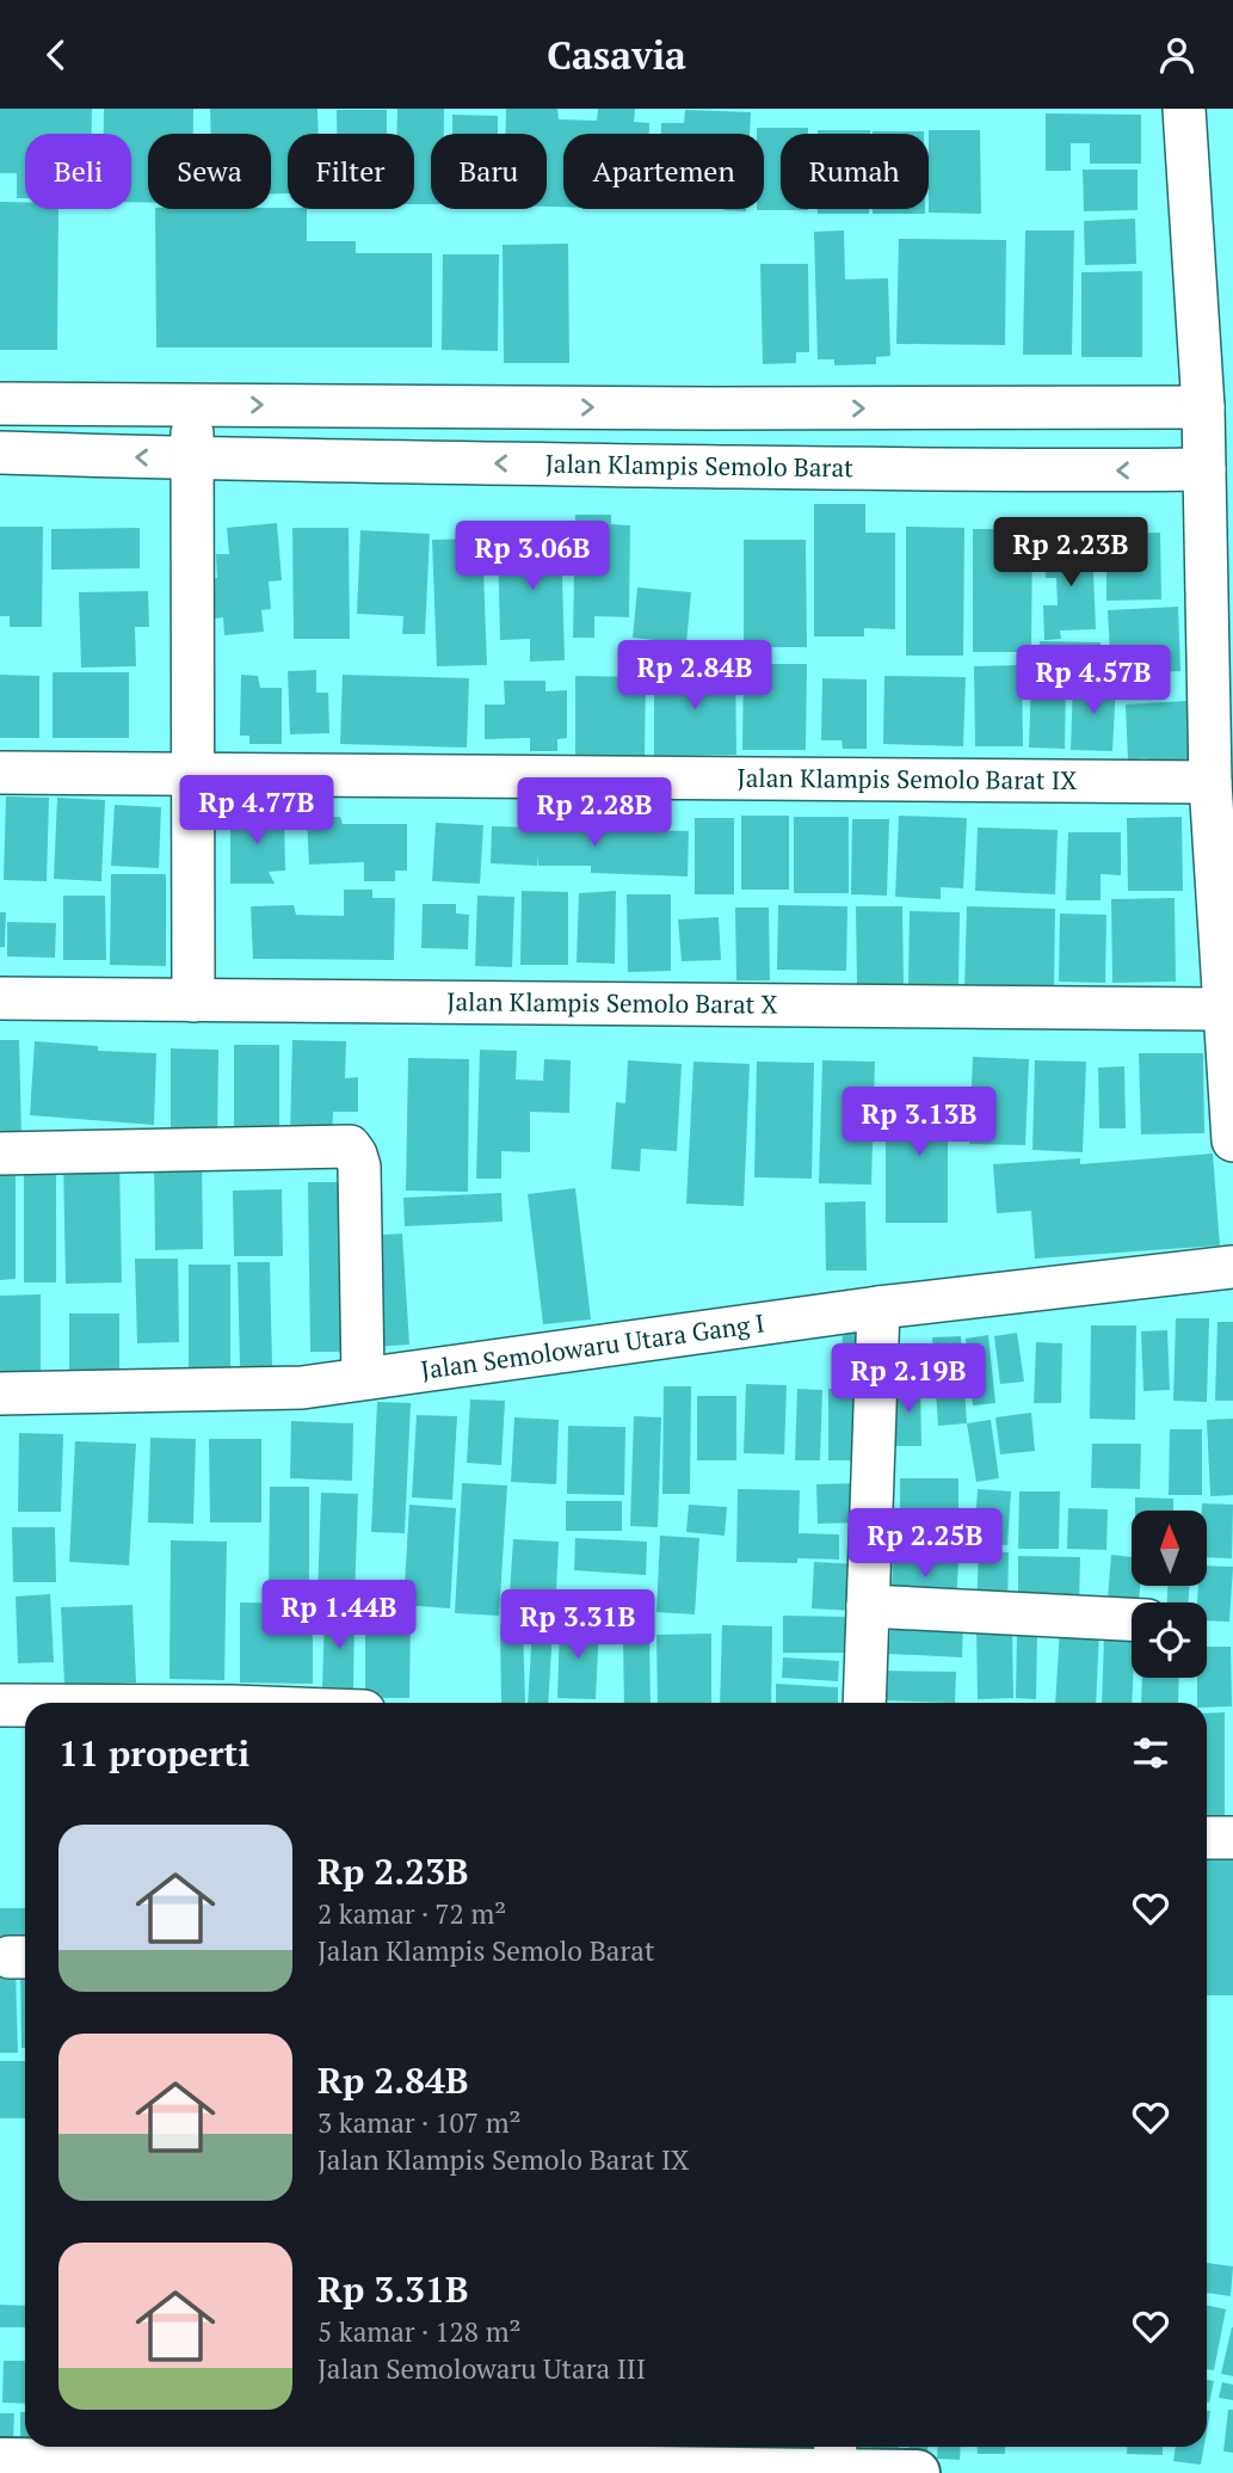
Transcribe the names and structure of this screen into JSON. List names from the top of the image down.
{
  "streets": {
    "street": [
      "Jalan Klampis Semolo Barat",
      "Jalan Klampis Semolo Barat IX",
      "Jalan Klampis Semolo Barat X",
      "Jalan Semolowaru Utara Gang I"
    ]
  },
  "north": "top",
  "page": {
    "header": "Casavia",
    "chip": [
      "Beli",
      "Sewa",
      "Filter",
      "Baru",
      "Apartemen",
      "Rumah"
    ],
    "price": [
      "Rp 2.23B",
      "Rp 3.06B",
      "Rp 2.84B",
      "Rp 4.57B",
      "Rp 4.77B",
      "Rp 2.28B",
      "Rp 3.13B",
      "Rp 2.19B",
      "Rp 2.25B",
      "Rp 1.44B",
      "Rp 3.31B"
    ],
    "heading": "11 properti",
    "list": [
      {
        "name": "Rp 2.23B",
        "note": "2 kamar · 72 m² · Jalan Klampis Semolo Barat"
      },
      {
        "name": "Rp 2.84B",
        "note": "3 kamar · 107 m² · Jalan Klampis Semolo Barat IX"
      },
      {
        "name": "Rp 3.31B",
        "note": "5 kamar · 128 m² · Jalan Semolowaru Utara III"
      }
    ]
  }
}
